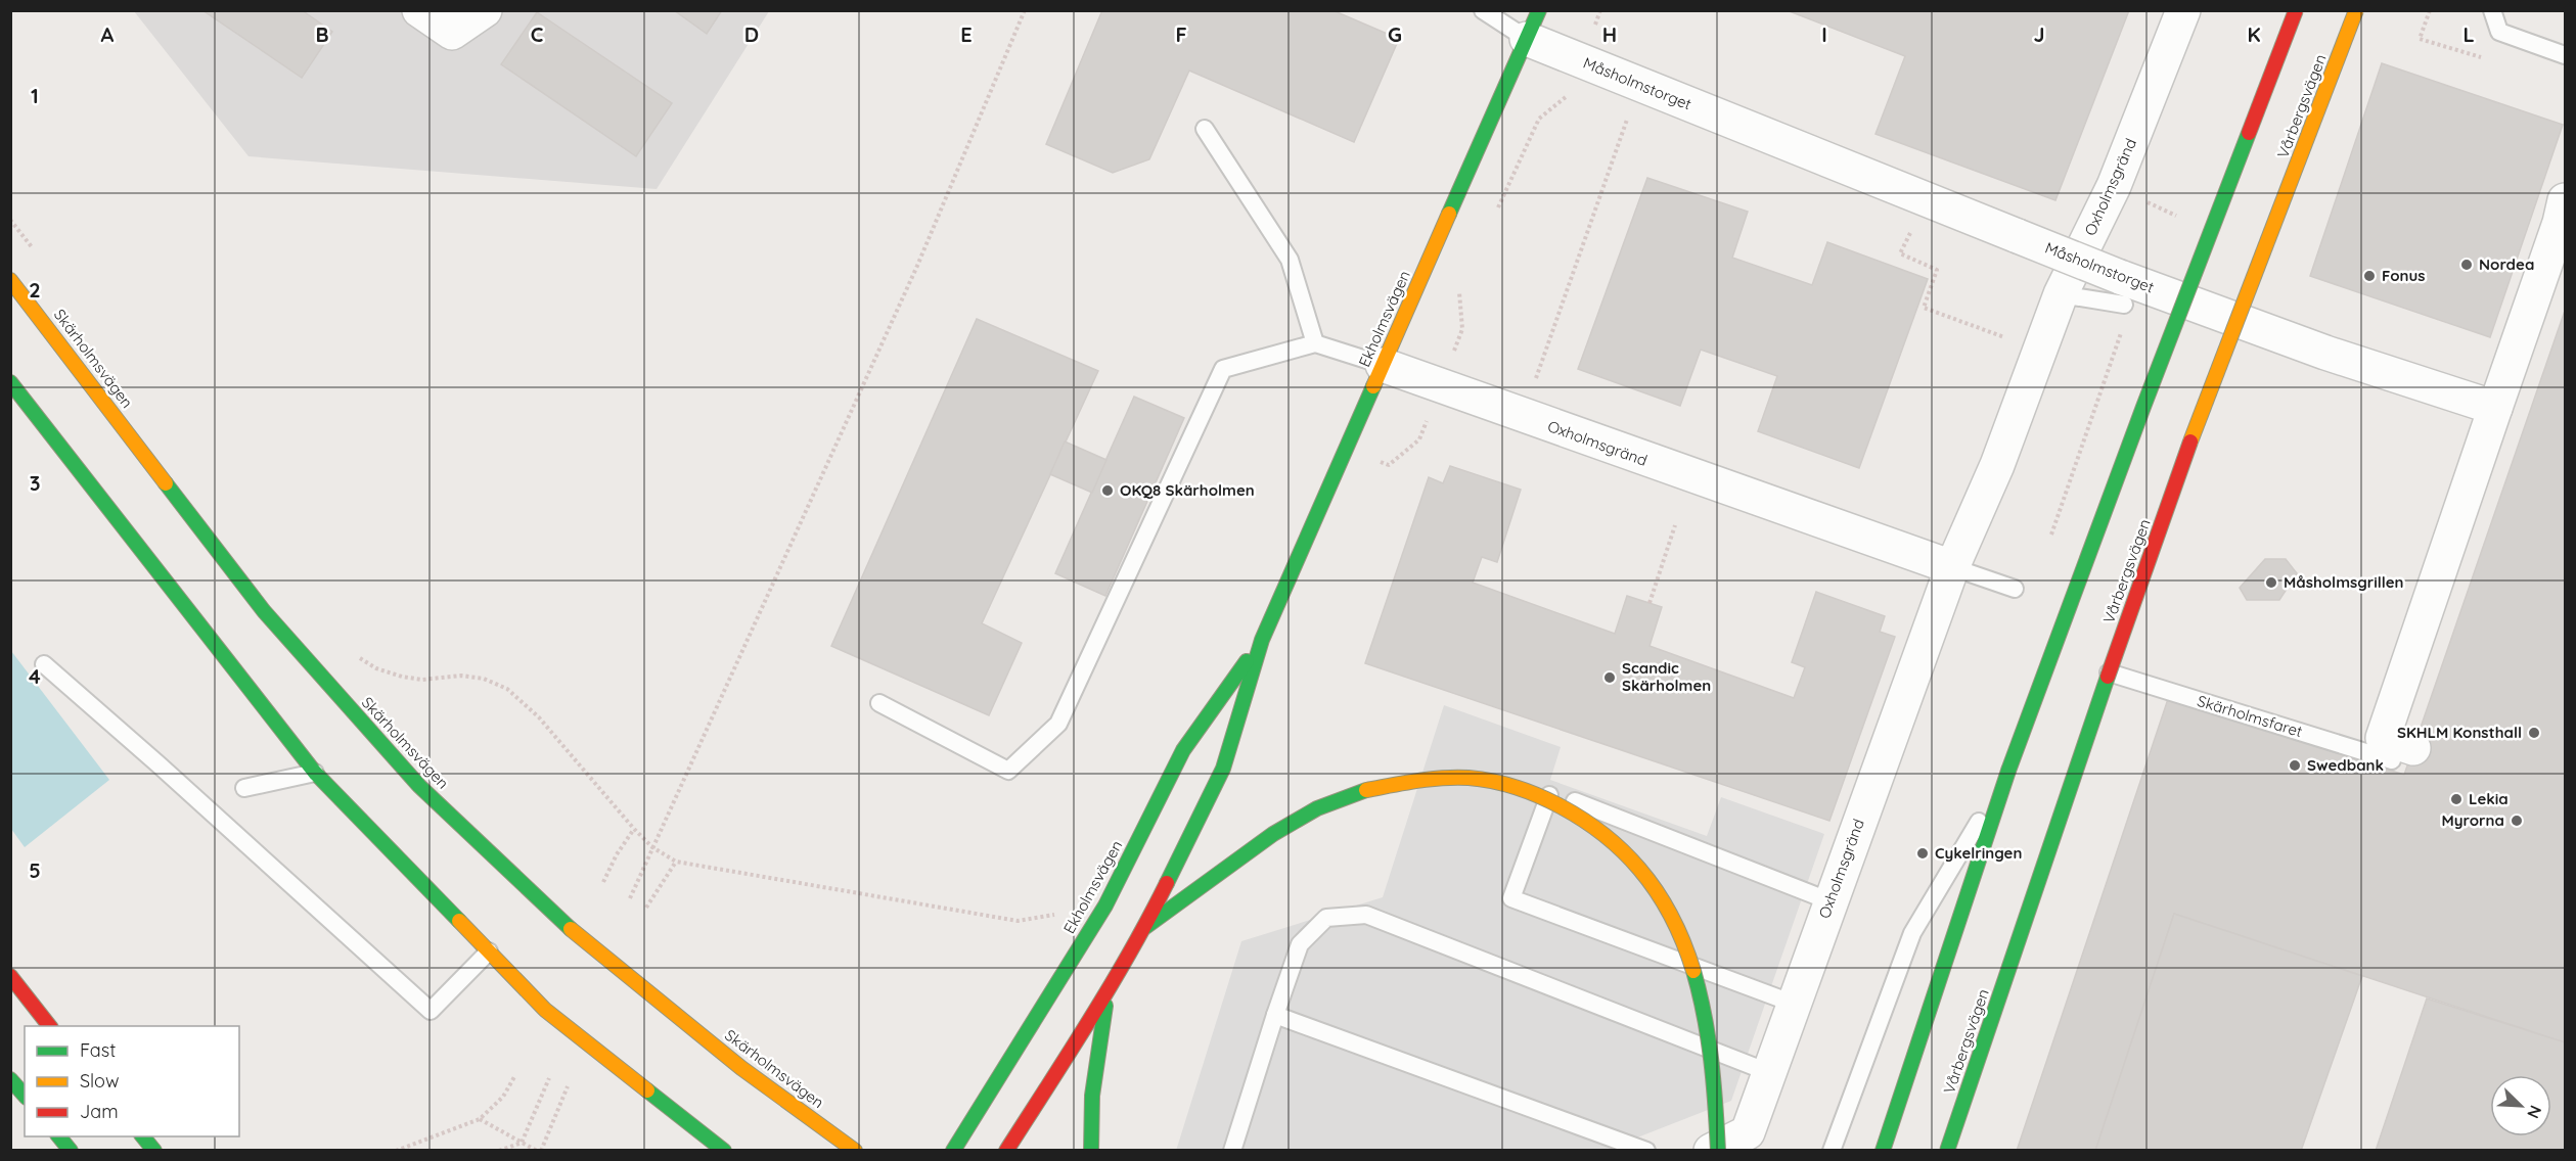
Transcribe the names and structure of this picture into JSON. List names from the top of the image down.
{
  "streets": {
    "main road": ["Vårbergsvägen", "Ekholmsvägen", "Skärholmsvägen"],
    "street": ["Måsholmstorget", "Oxholmsgränd"],
    "lane": ["Skärholmsfaret"]
  },
  "crossings": [
    ["Måsholmstorget", "Ekholmsvägen"],
    ["Vårbergsvägen", "Skärholmsfaret"],
    ["Oxholmsgränd", "Ekholmsvägen"]
  ],
  "places": [
    "Nordea",
    "Fonus",
    "OKQ8 Skärholmen",
    "Måsholmsgrillen",
    "Scandic Skärholmen",
    "SKHLM Konsthall",
    "Swedbank",
    "Lekia",
    "Myrorna",
    "Cykelringen"
  ],
  "legend": ["Fast", "Slow", "Jam"],
  "north": "bottom right",
  "grid": {
    "columns": [
      "A",
      "B",
      "C",
      "D",
      "E",
      "F",
      "G",
      "H",
      "I",
      "J",
      "K",
      "L"
    ],
    "rows": [
      "1",
      "2",
      "3",
      "4",
      "5"
    ]
  }
}
